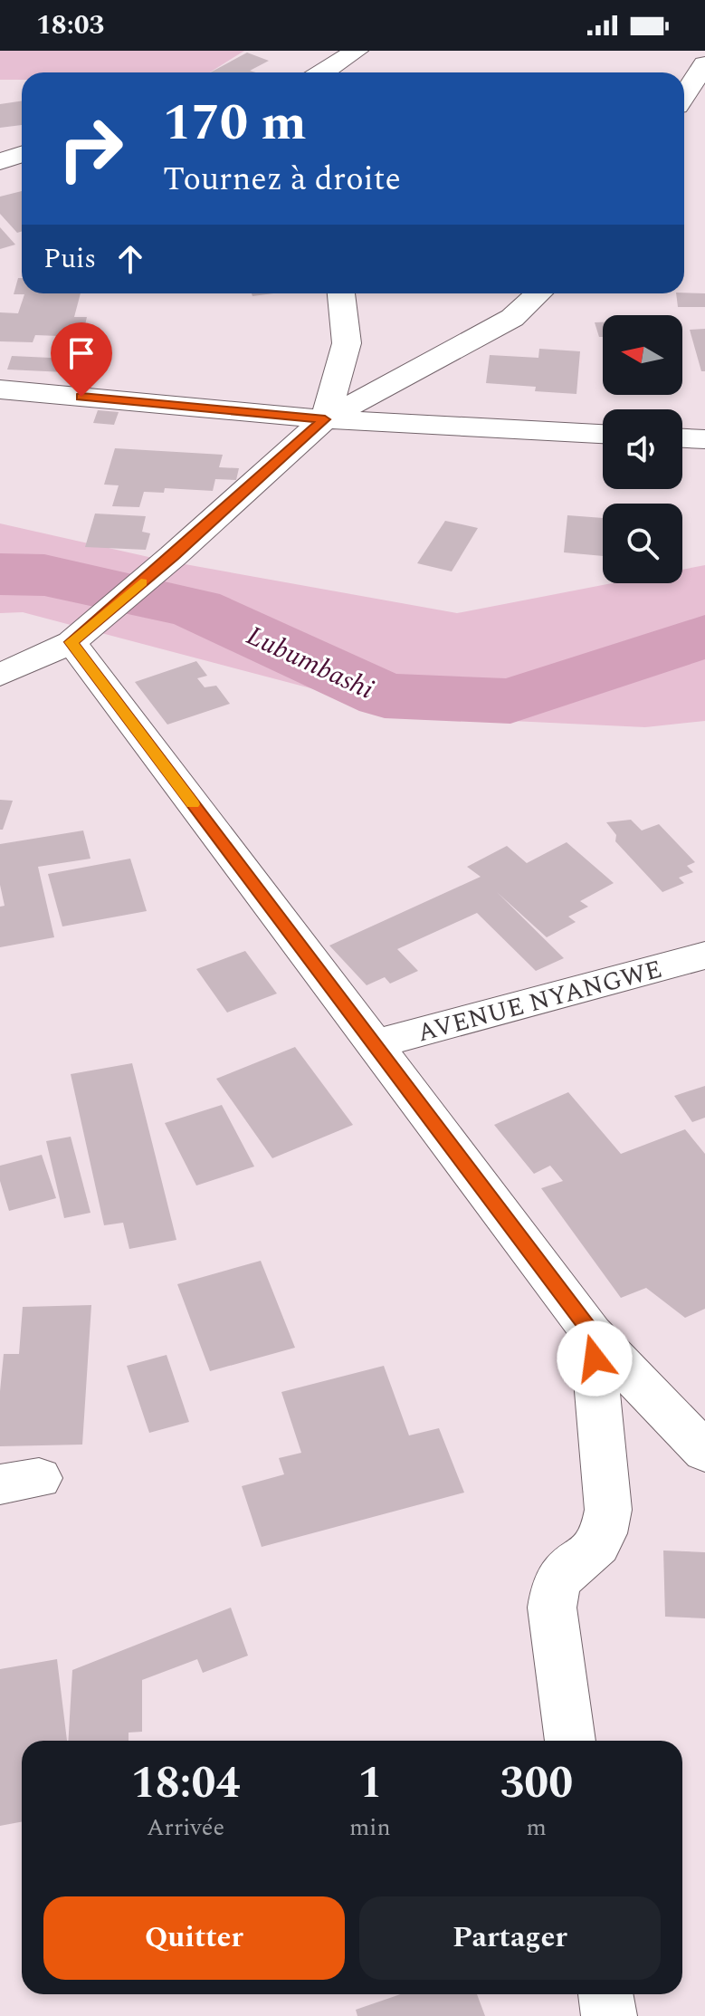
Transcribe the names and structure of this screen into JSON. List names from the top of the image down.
{
  "streets": {
    "street": ["AVENUE NYANGWE"]
  },
  "water": ["Lubumbashi"],
  "north": "left",
  "page": {
    "status": "18:03",
    "turn": ["170 m", "Tournez à droite"],
    "then": "Puis",
    "eta": [
      "18:04",
      "Arrivée",
      "1",
      "min",
      "300",
      "m"
    ],
    "buttons": ["Quitter", "Partager"]
  }
}
